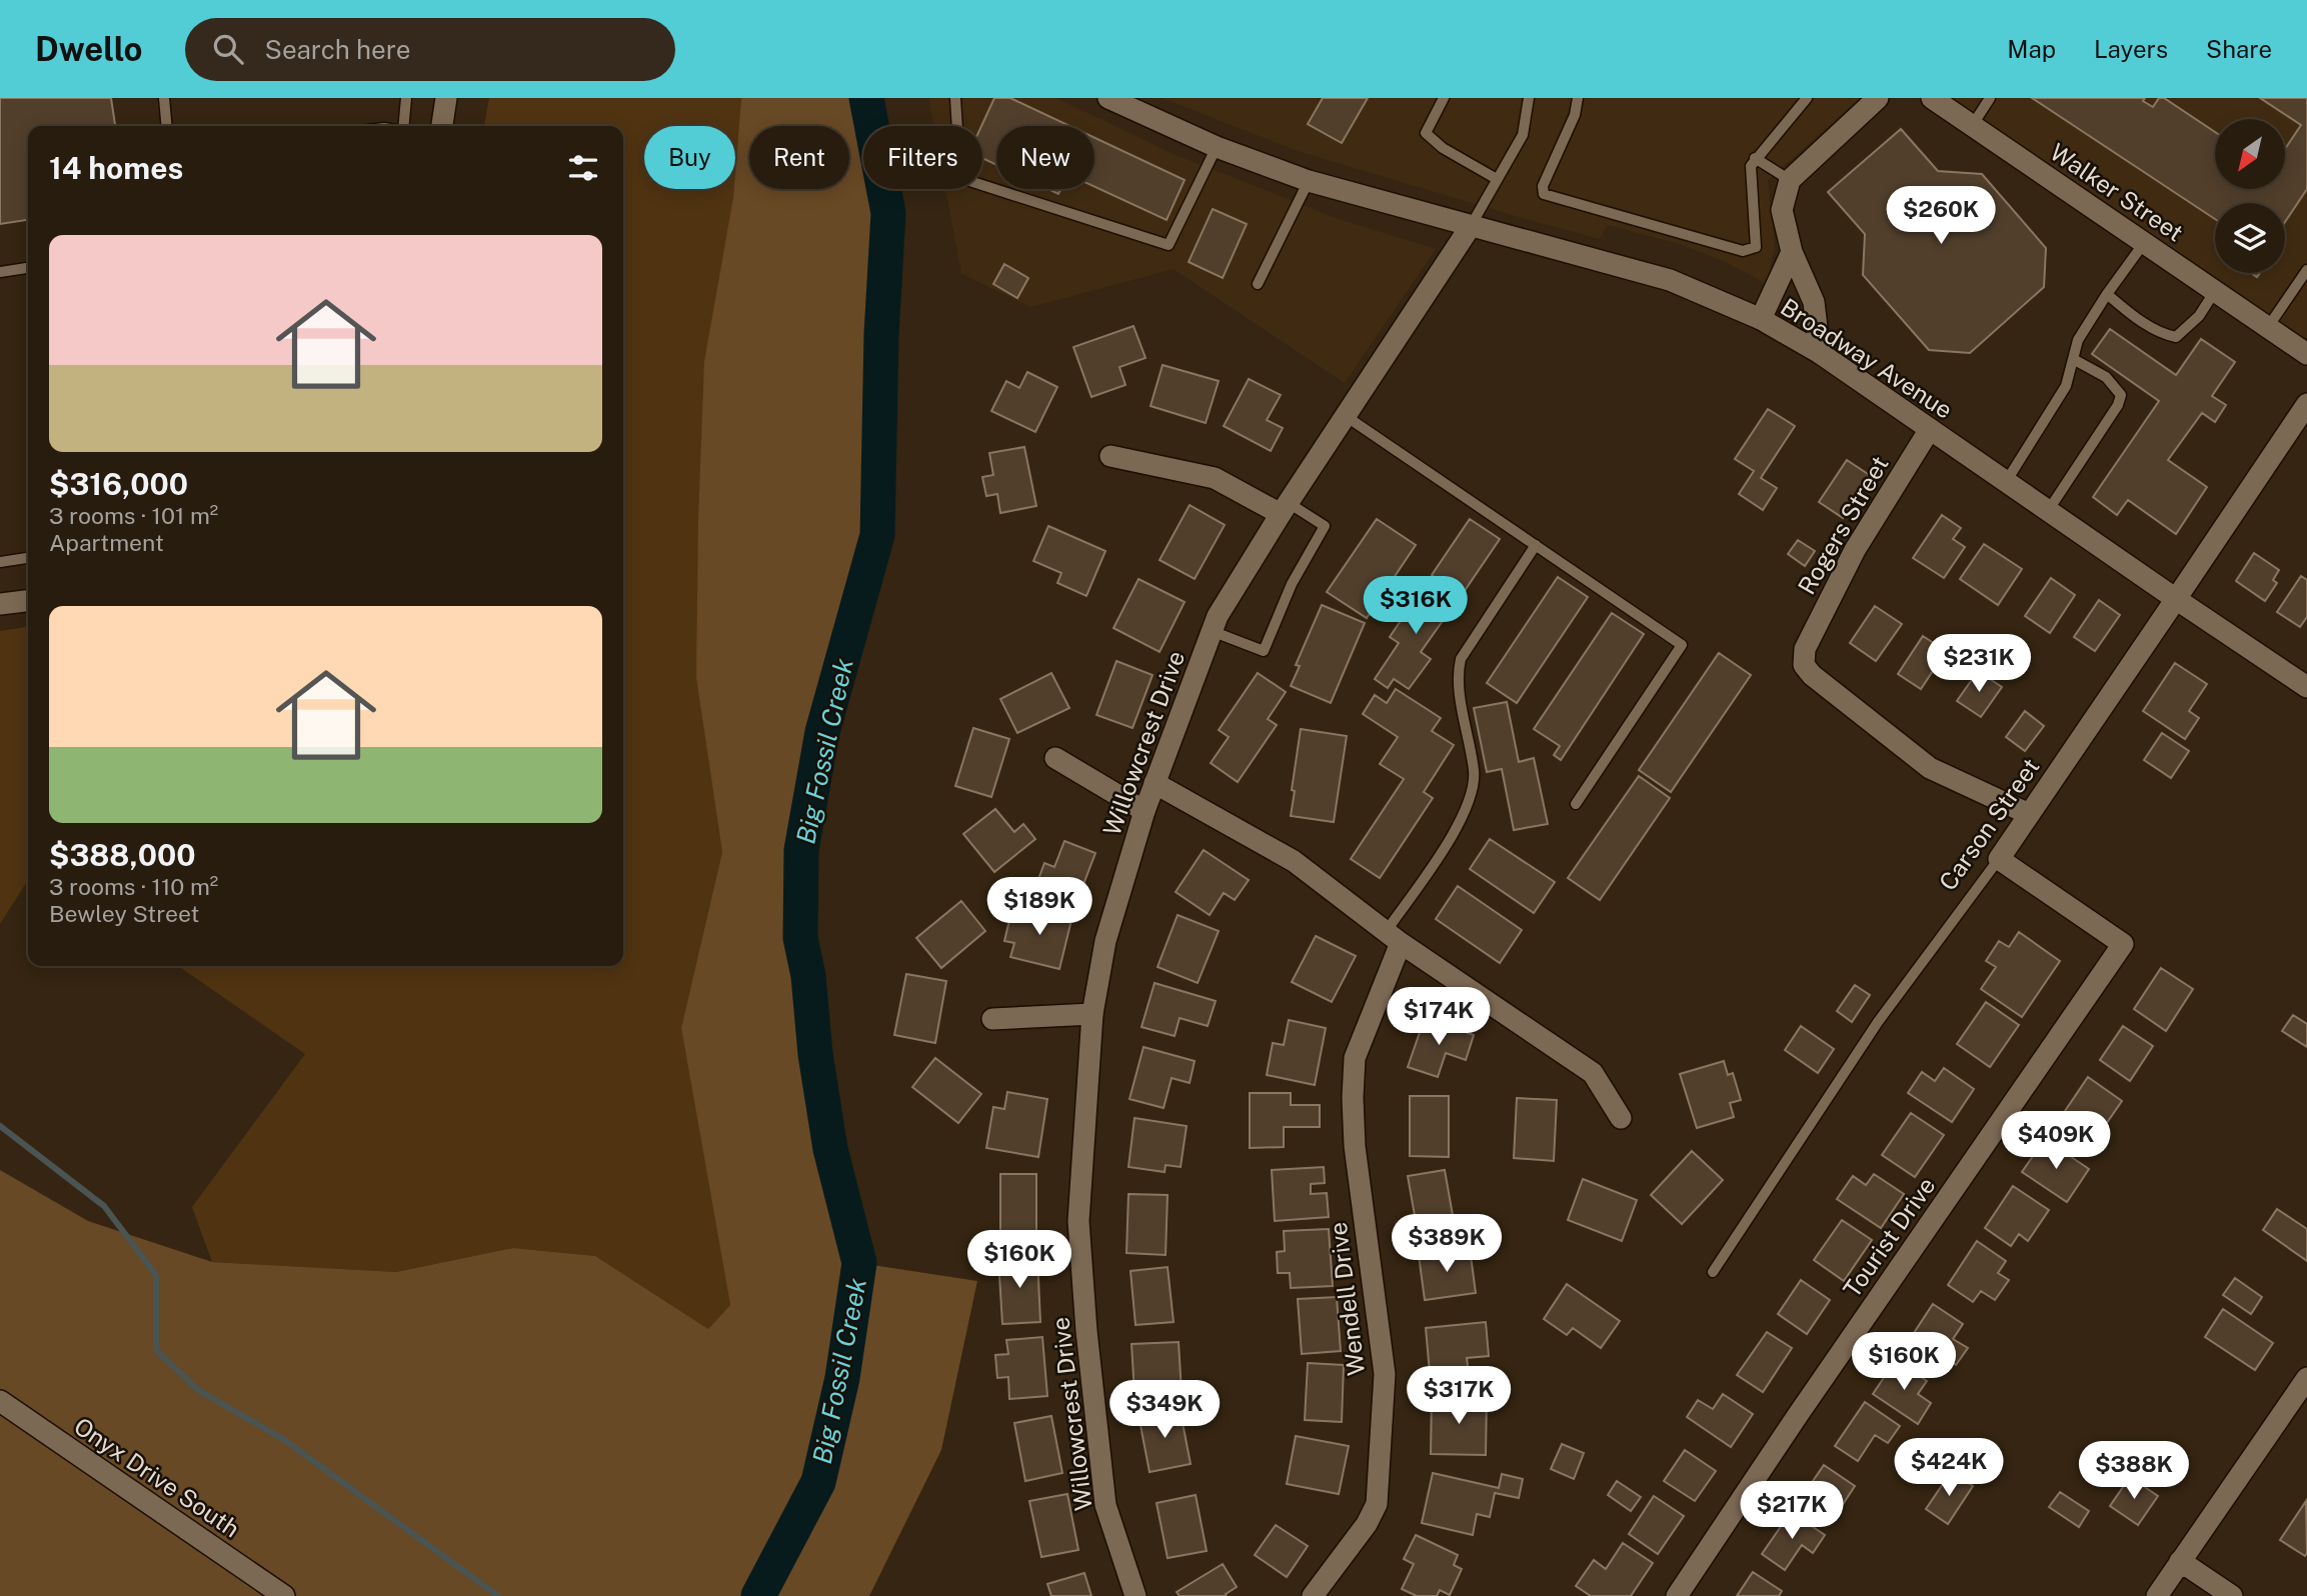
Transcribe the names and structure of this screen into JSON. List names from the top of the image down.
{
  "streets": {
    "street": [
      "Walker Street",
      "Broadway Avenue",
      "Rogers Street",
      "Willowcrest Drive",
      "Carson Street",
      "Tourist Drive",
      "Wendell Drive",
      "Onyx Drive South"
    ]
  },
  "crossings": [
    ["Broadway Avenue", "Rogers Street"],
    ["Broadway Avenue", "Willowcrest Drive"],
    ["Broadway Avenue", "Carson Street"],
    ["Rogers Street", "Carson Street"],
    ["Carson Street", "Tourist Drive"]
  ],
  "water": ["Big Fossil Creek"],
  "north": "bottom left",
  "page": {
    "header": "Dwello",
    "search": "Search here",
    "nav": ["Map", "Layers", "Share"],
    "chip": [
      "Buy",
      "Rent",
      "Filters",
      "New"
    ],
    "heading": "14 homes",
    "price": [
      "$260K",
      "$316K",
      "$231K",
      "$189K",
      "$174K",
      "$409K",
      "$389K",
      "$160K",
      "$160K",
      "$317K",
      "$349K",
      "$424K",
      "$388K",
      "$217K"
    ],
    "list": [
      {
        "name": "$316,000",
        "note": "3 rooms · 101 m² · Apartment"
      },
      {
        "name": "$388,000",
        "note": "3 rooms · 110 m² · Bewley Street"
      }
    ]
  }
}
